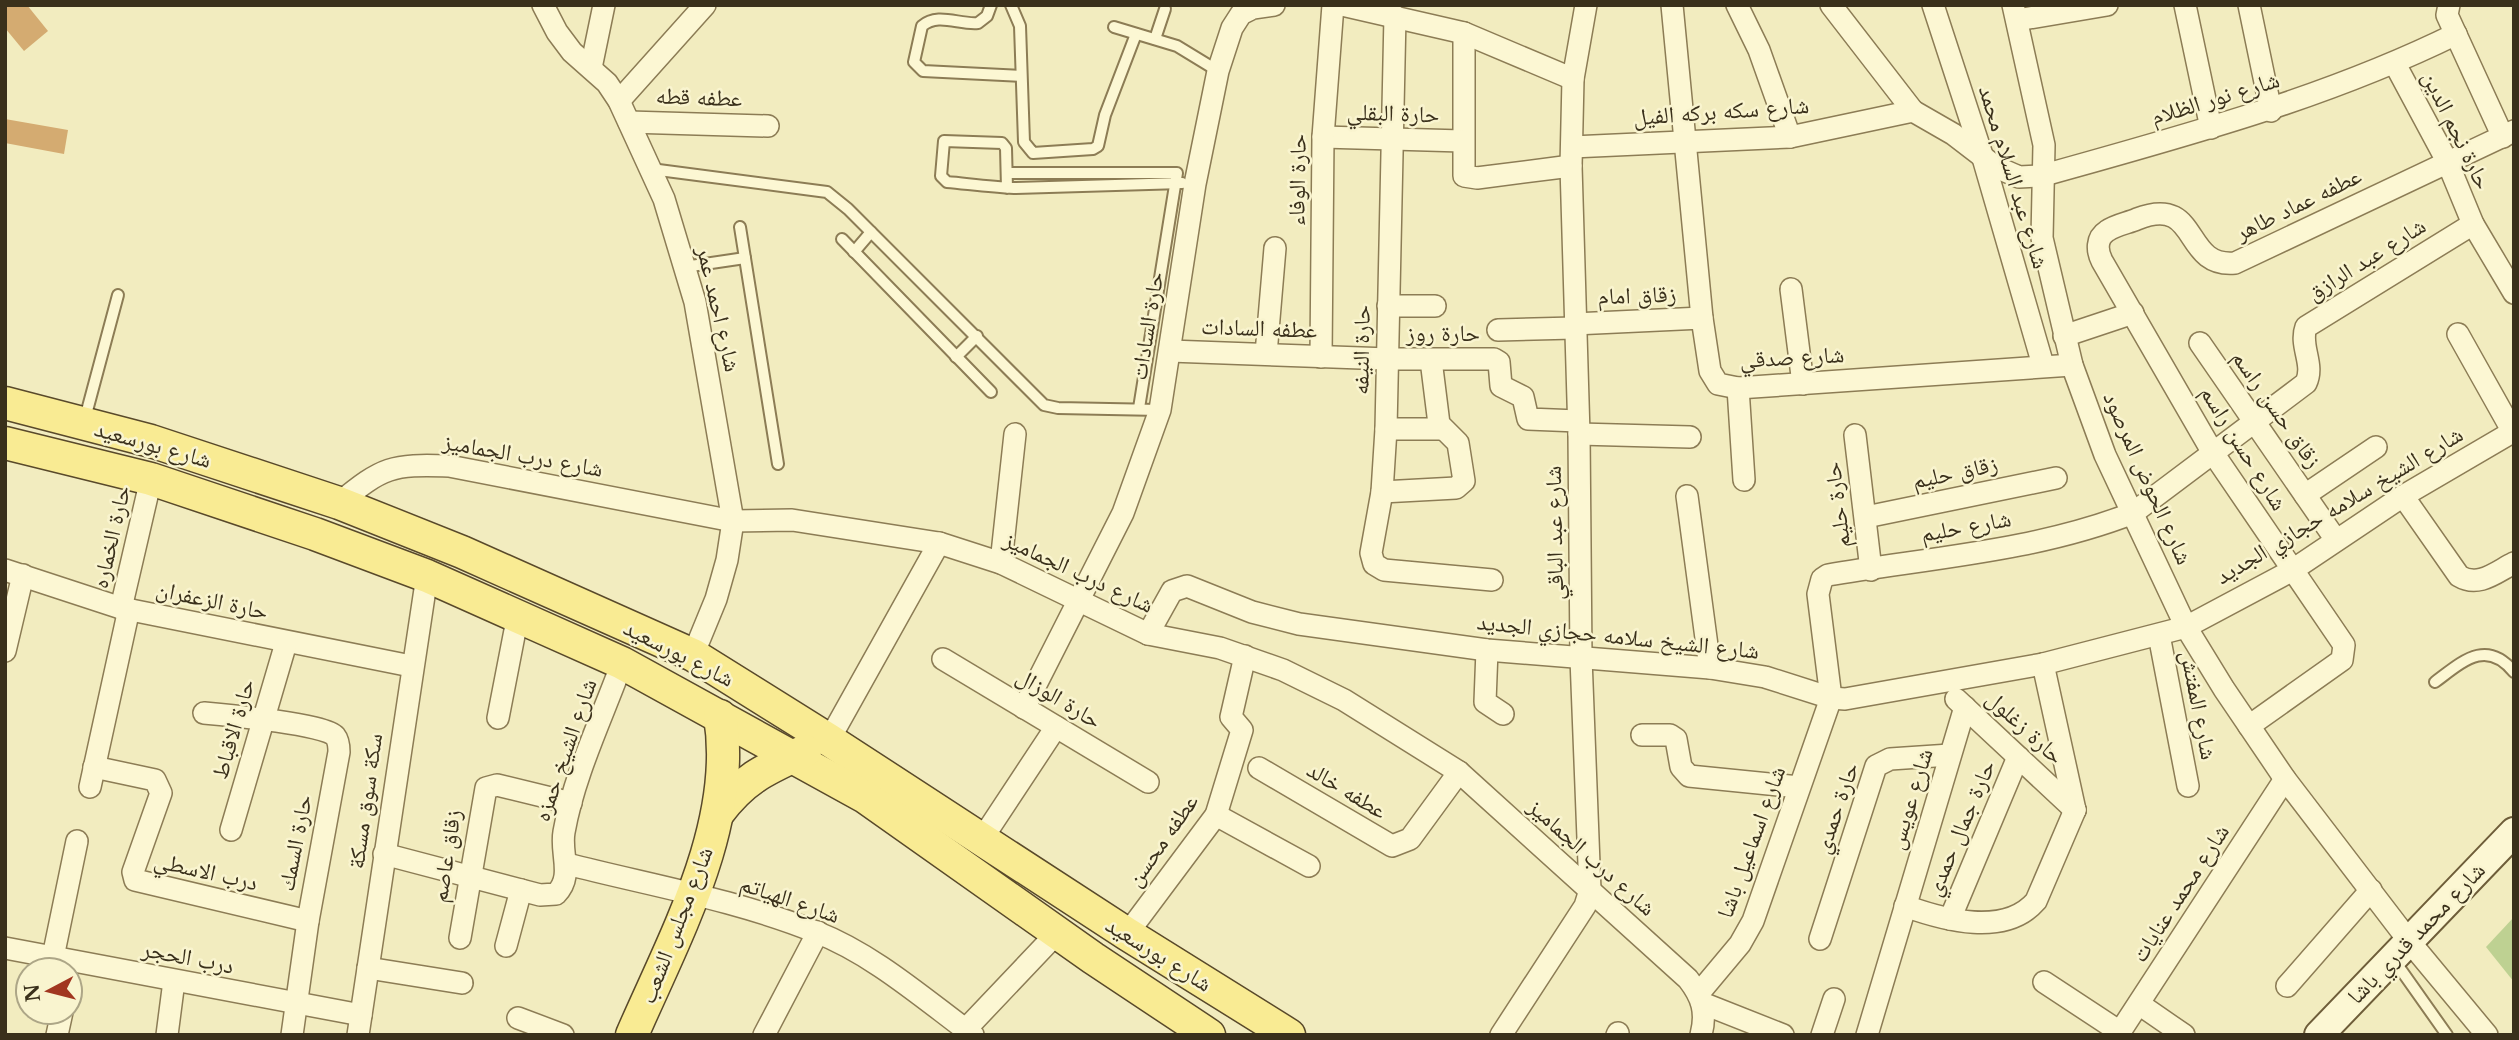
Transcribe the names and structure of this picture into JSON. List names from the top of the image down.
{
  "streets": {
    "main road": ["شارع بورسعيد", "شارع مجلس الشعب"],
    "street": [
      "عطفه قطه",
      "شارع نور الظلام",
      "شارع سكه بركه الفيل",
      "حارة البقلي",
      "حارة نجم الدين",
      "شارع عبد السلام محمد",
      "حارة الوفاء",
      "عطفه عماد طاهر",
      "شارع عبد الرازق",
      "زقاق امام",
      "شارع احمد عمر",
      "حارة السادات",
      "عطفه السادات",
      "حارة روز",
      "حارة النيفه",
      "شارع صدقي",
      "زقاق حسن راسم",
      "شارع حسن راسم",
      "شارع درب الجماميز",
      "زقاق حليم",
      "شارع الحوض المرصود",
      "حارة حليم",
      "شارع الشيخ سلامه حجازي الجديد",
      "شارع حليم",
      "شارع عبد الباقي",
      "حارة الخماره",
      "حارة الزعفران",
      "حارة الوزال",
      "شارع المفتش",
      "حارة زغلول",
      "حارة الاقباط",
      "شارع الشيخ حمزه",
      "عطفه خالد",
      "شارع عويس",
      "سكة سوق مسكة",
      "حارة حمدي",
      "حارة جمال حمدي",
      "عطفه محسن",
      "شارع اسماعيل باشا",
      "حارة السمك",
      "زقاق عاصم",
      "درب الاسطي",
      "شارع محمد عنايات",
      "شارع الهياتم",
      "شارع محمد قدري باشا",
      "درب الحجر"
    ]
  },
  "crossings": [
    ["عطفه قطه", "شارع احمد عمر"],
    ["شارع نور الظلام", "حارة نجم الدين"],
    ["شارع نور الظلام", "شارع عبد السلام محمد"],
    ["شارع نور الظلام", "شارع الحوض المرصود"],
    ["شارع سكه بركه الفيل", "حارة البقلي"],
    ["شارع سكه بركه الفيل", "شارع صدقي"],
    ["شارع سكه بركه الفيل", "شارع عبد الباقي"],
    ["حارة البقلي", "حارة الوفاء"],
    ["حارة البقلي", "حارة النيفه"],
    ["حارة نجم الدين", "عطفه عماد طاهر"],
    ["حارة نجم الدين", "شارع عبد الرازق"],
    ["شارع عبد السلام محمد", "شارع صدقي"],
    ["حارة الوفاء", "عطفه السادات"],
    ["عطفه عماد طاهر", "شارع حسن راسم"],
    ["شارع عبد الرازق", "زقاق حسن راسم"],
    ["شارع عبد الرازق", "شارع حسن راسم"],
    ["شارع عبد الرازق", "شارع الحوض المرصود"],
    ["شارع عبد الرازق", "شارع حليم"],
    ["زقاق امام", "شارع صدقي"],
    ["زقاق امام", "شارع عبد الباقي"],
    ["شارع احمد عمر", "شارع بورسعيد"],
    ["شارع احمد عمر", "شارع درب الجماميز"],
    ["حارة السادات", "عطفه السادات"],
    ["حارة السادات", "شارع درب الجماميز"],
    ["حارة السادات", "حارة الوزال"],
    ["عطفه السادات", "حارة روز"],
    ["عطفه السادات", "حارة النيفه"],
    ["حارة روز", "حارة النيفه"],
    ["حارة روز", "شارع عبد الباقي"],
    ["شارع صدقي", "شارع الحوض المرصود"],
    ["زقاق حسن راسم", "شارع الشيخ سلامه حجازي الجديد"],
    ["شارع بورسعيد", "شارع درب الجماميز"],
    ["شارع بورسعيد", "حارة الخماره"],
    ["شارع بورسعيد", "شارع الشيخ حمزه"],
    ["شارع بورسعيد", "سكة سوق مسكة"],
    ["شارع بورسعيد", "عطفه محسن"],
    ["شارع بورسعيد", "شارع مجلس الشعب"],
    ["شارع حسن راسم", "شارع الحوض المرصود"],
    ["شارع حسن راسم", "شارع الشيخ سلامه حجازي الجديد"],
    ["شارع درب الجماميز", "شارع الشيخ سلامه حجازي الجديد"],
    ["شارع درب الجماميز", "شارع عبد الباقي"],
    ["شارع درب الجماميز", "عطفه خالد"],
    ["شارع درب الجماميز", "عطفه محسن"],
    ["شارع درب الجماميز", "شارع اسماعيل باشا"],
    ["زقاق حليم", "حارة حليم"],
    ["شارع الحوض المرصود", "شارع الشيخ سلامه حجازي الجديد"],
    ["شارع الحوض المرصود", "شارع حليم"],
    ["شارع الحوض المرصود", "شارع محمد عنايات"],
    ["شارع الحوض المرصود", "شارع محمد قدري باشا"],
    ["حارة حليم", "شارع حليم"],
    ["شارع الشيخ سلامه حجازي الجديد", "شارع حليم"],
    ["شارع الشيخ سلامه حجازي الجديد", "شارع عبد الباقي"],
    ["شارع الشيخ سلامه حجازي الجديد", "شارع المفتش"],
    ["شارع الشيخ سلامه حجازي الجديد", "حارة زغلول"],
    ["شارع الشيخ سلامه حجازي الجديد", "شارع اسماعيل باشا"],
    ["شارع حليم", "شارع اسماعيل باشا"],
    ["حارة الخماره", "حارة الزعفران"],
    ["حارة الخماره", "درب الاسطي"],
    ["حارة الزعفران", "حارة الاقباط"],
    ["حارة الزعفران", "سكة سوق مسكة"],
    ["حارة الزعفران", "درب الاسطي"],
    ["حارة زغلول", "شارع عويس"],
    ["حارة زغلول", "حارة جمال حمدي"],
    ["حارة الاقباط", "حارة السمك"],
    ["شارع الشيخ حمزه", "زقاق عاصم"],
    ["شارع الشيخ حمزه", "شارع الهياتم"],
    ["شارع عويس", "حارة حمدي"],
    ["سكة سوق مسكة", "درب الحجر"],
    ["حارة السمك", "درب الاسطي"],
    ["حارة السمك", "درب الحجر"],
    ["شارع الهياتم", "شارع مجلس الشعب"]
  ],
  "north": "left"
}
